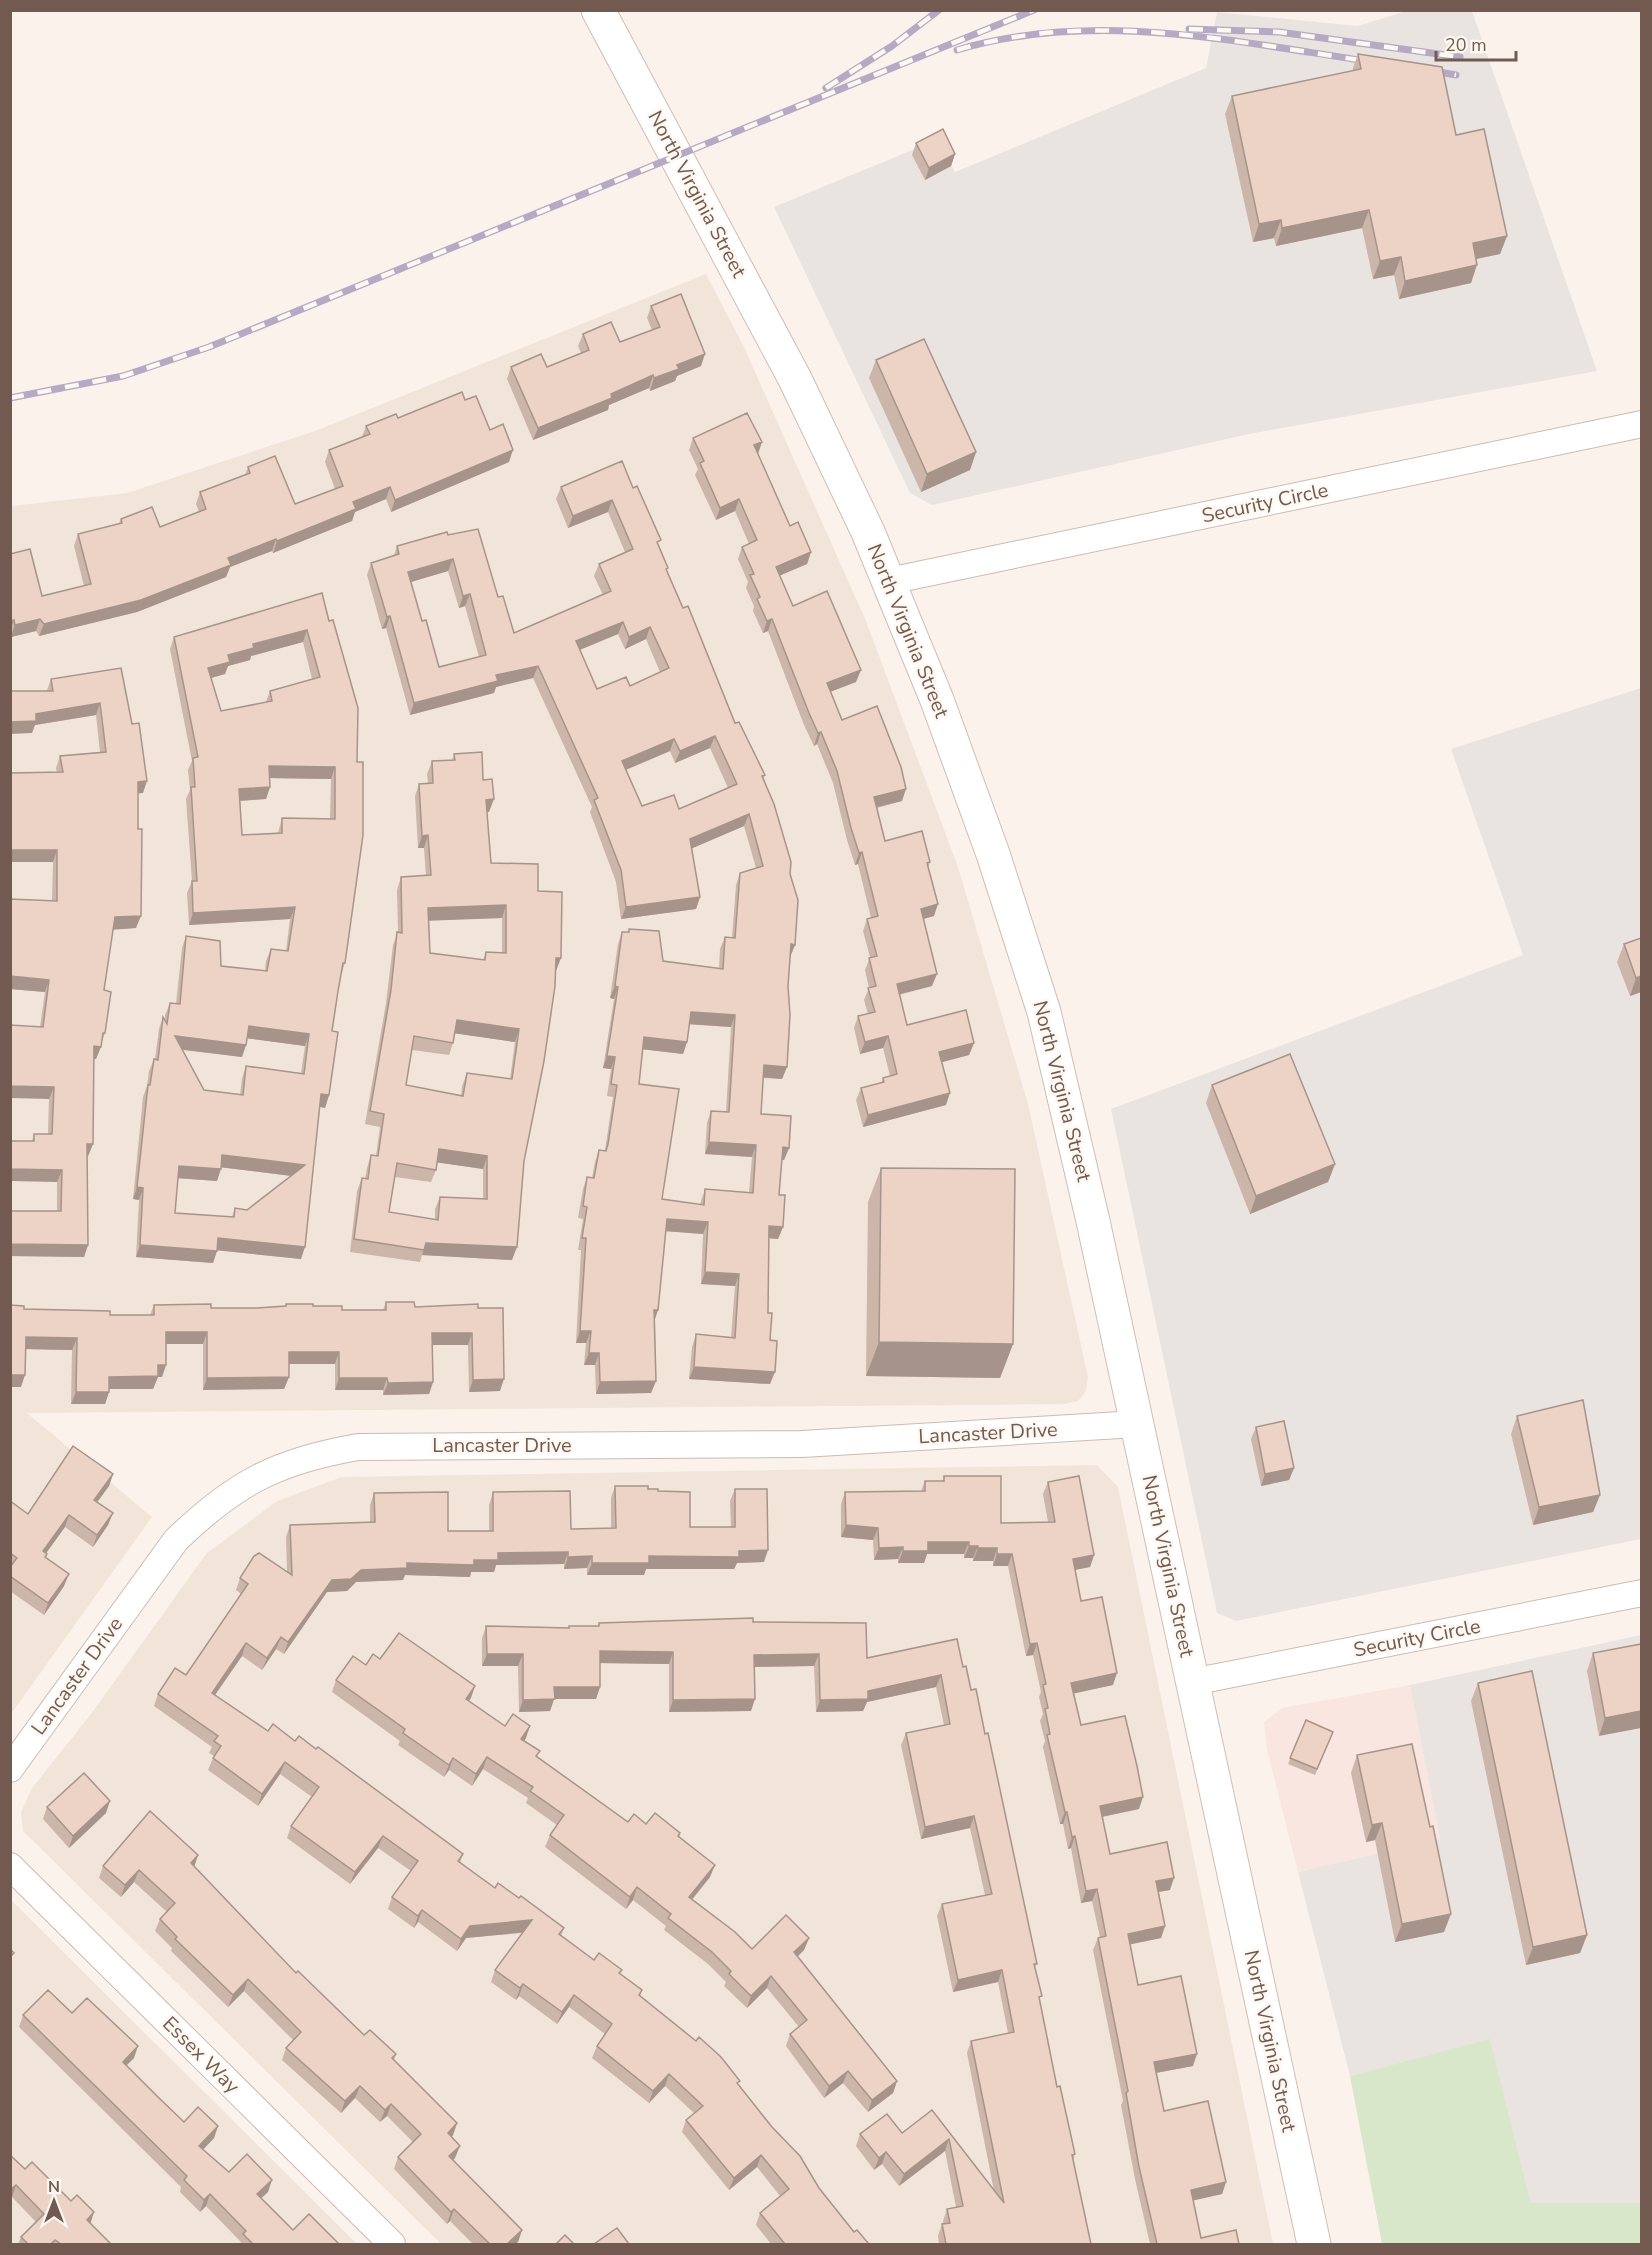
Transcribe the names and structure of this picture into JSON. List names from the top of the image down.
{
  "streets": {
    "main road": ["North Virginia Street"],
    "street": ["Security Circle", "Lancaster Drive", "Essex Way"]
  },
  "crossings": [
    ["North Virginia Street", "Security Circle"],
    ["North Virginia Street", "Lancaster Drive"]
  ],
  "scale_bar": "20 m",
  "north": "top"
}
